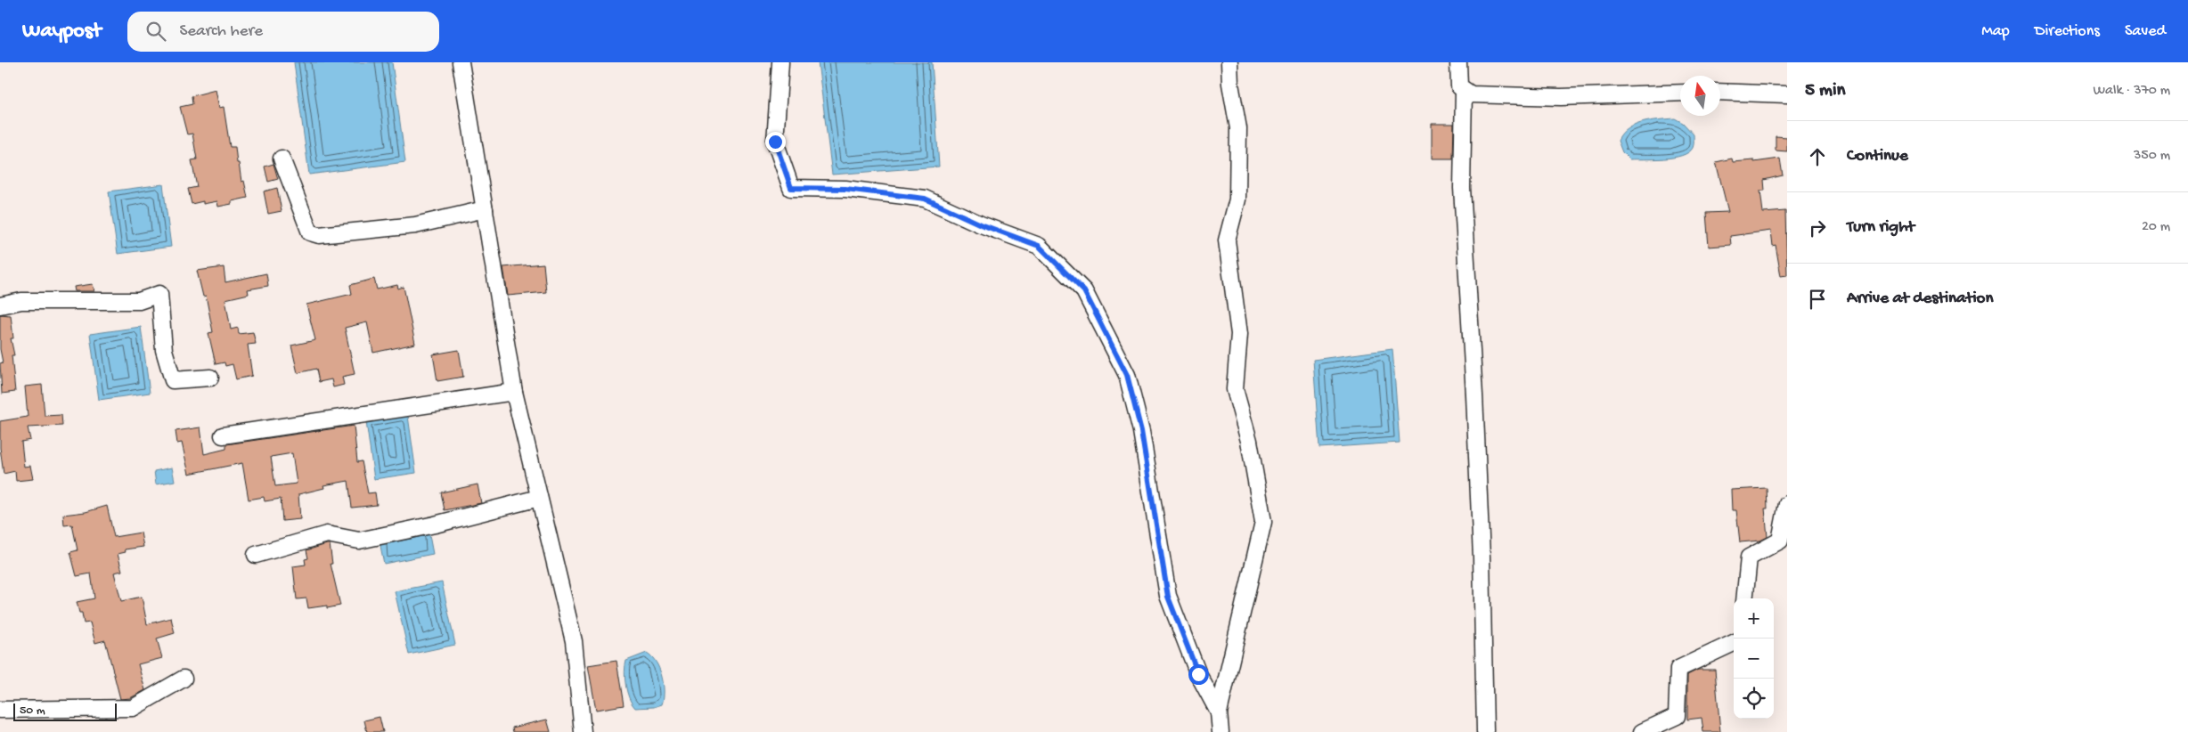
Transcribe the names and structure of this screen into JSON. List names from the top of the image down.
{
  "scale_bar": "50 m",
  "north": "top",
  "page": {
    "header": "Waypost",
    "search": "Search here",
    "nav": ["Map", "Directions", "Saved"],
    "heading": ["5 min", "Walk · 370 m"],
    "list": [
      ["Continue", "350 m"],
      ["Turn right", "20 m"],
      "Arrive at destination"
    ],
    "map_buttons": ["+", "−"],
    "scale": "50 m"
  }
}
